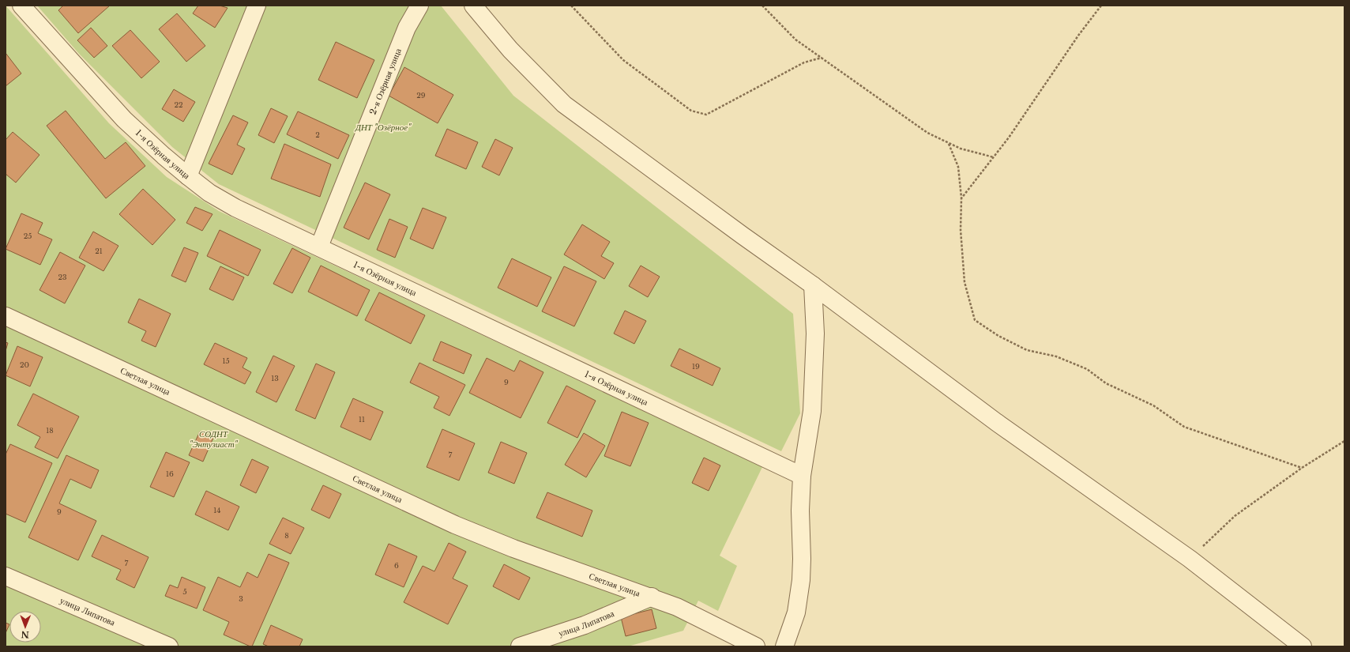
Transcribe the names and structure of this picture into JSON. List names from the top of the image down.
{
  "streets": {
    "street": [
      "2-я Озёрная улица",
      "1-я Озёрная улица",
      "Светлая улица",
      "улица Липатова"
    ]
  },
  "crossings": [
    ["2-я Озёрная улица", "1-я Озёрная улица"],
    ["Светлая улица", "улица Липатова"]
  ],
  "parks": ["ДНТ \"Озёрное\"", "СОДНТ \"Энтузиаст\""],
  "house_numbers": [
    "29",
    "22",
    "2",
    "25",
    "21",
    "23",
    "15",
    "20",
    "19",
    "13",
    "9",
    "11",
    "18",
    "7",
    "16",
    "14",
    "9",
    "8",
    "7",
    "6",
    "5",
    "3"
  ],
  "north": "bottom"
}
